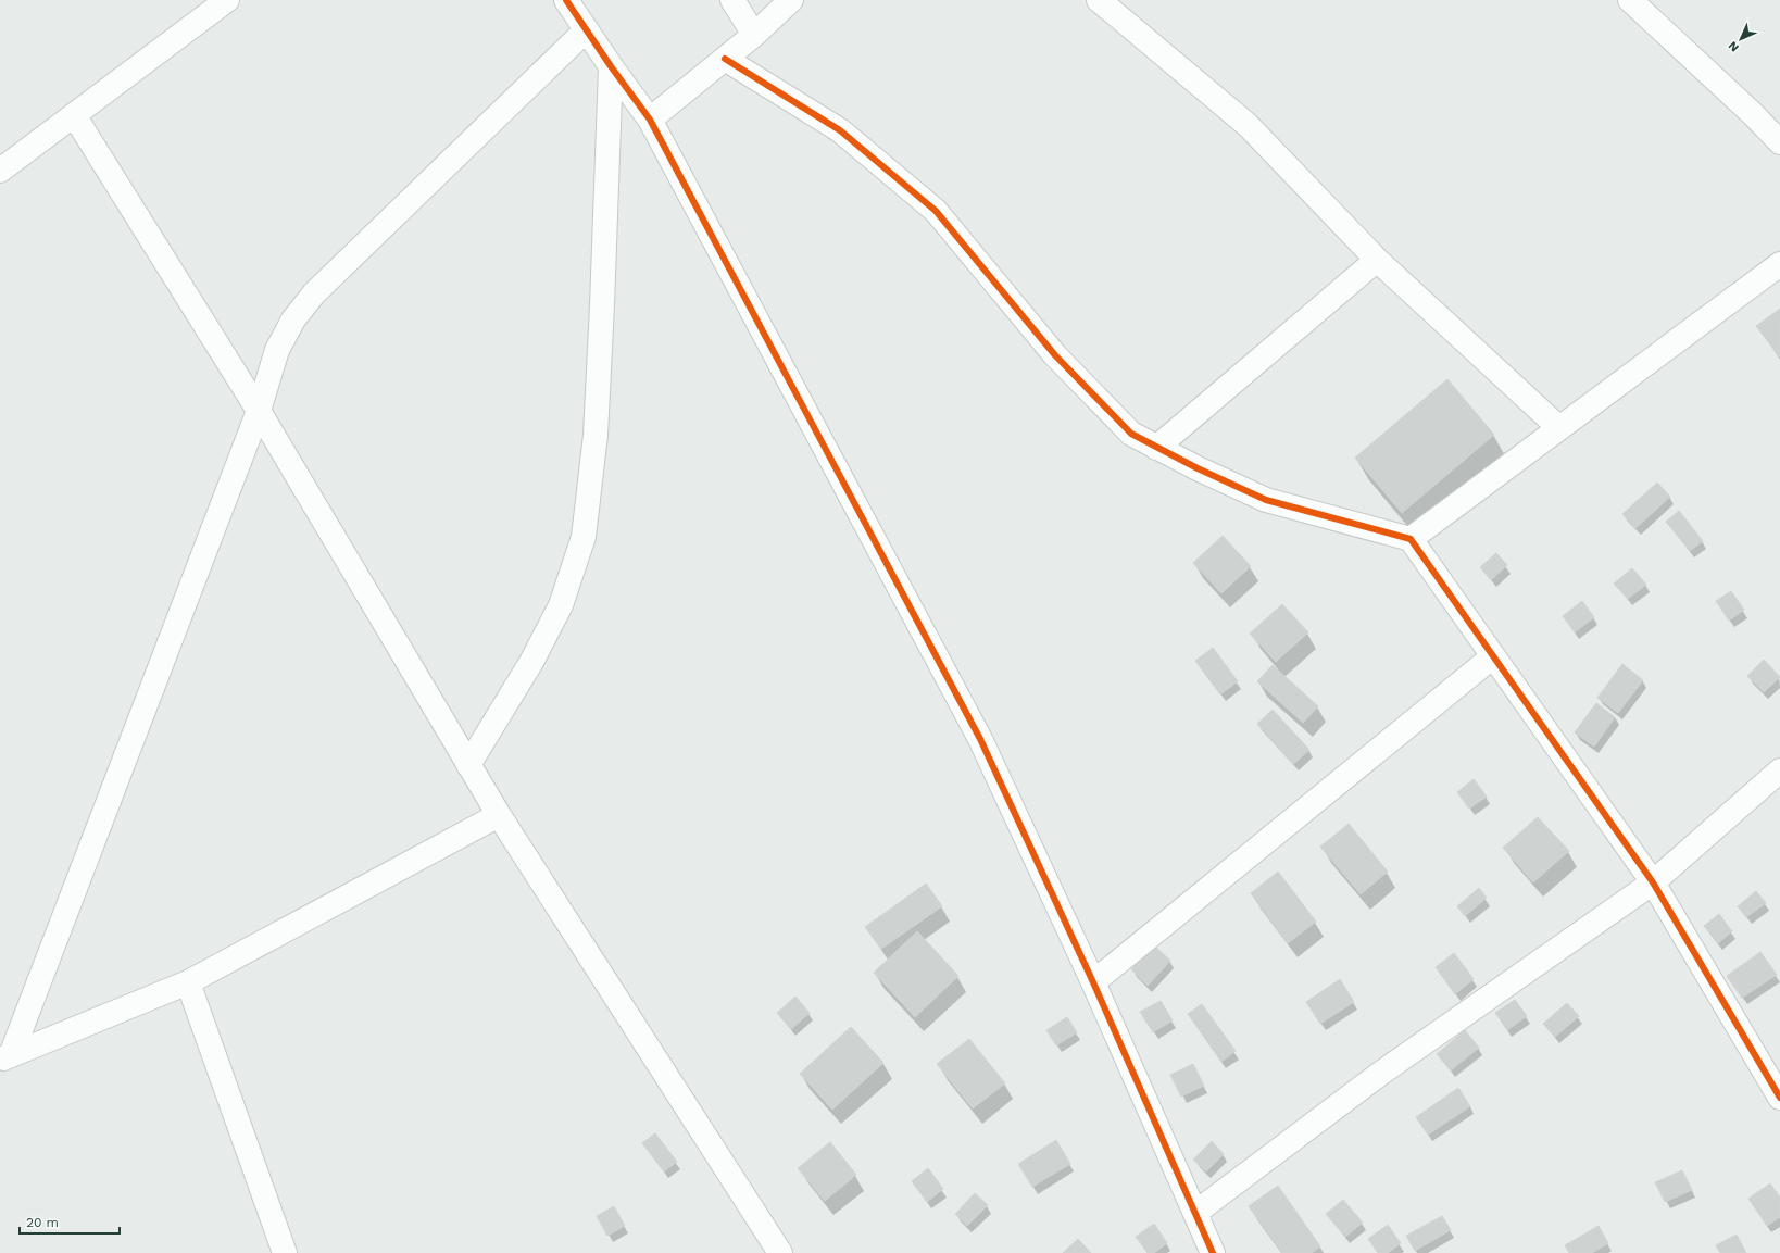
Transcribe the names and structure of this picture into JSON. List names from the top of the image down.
{
  "scale_bar": "20 m",
  "north": "bottom left"
}
